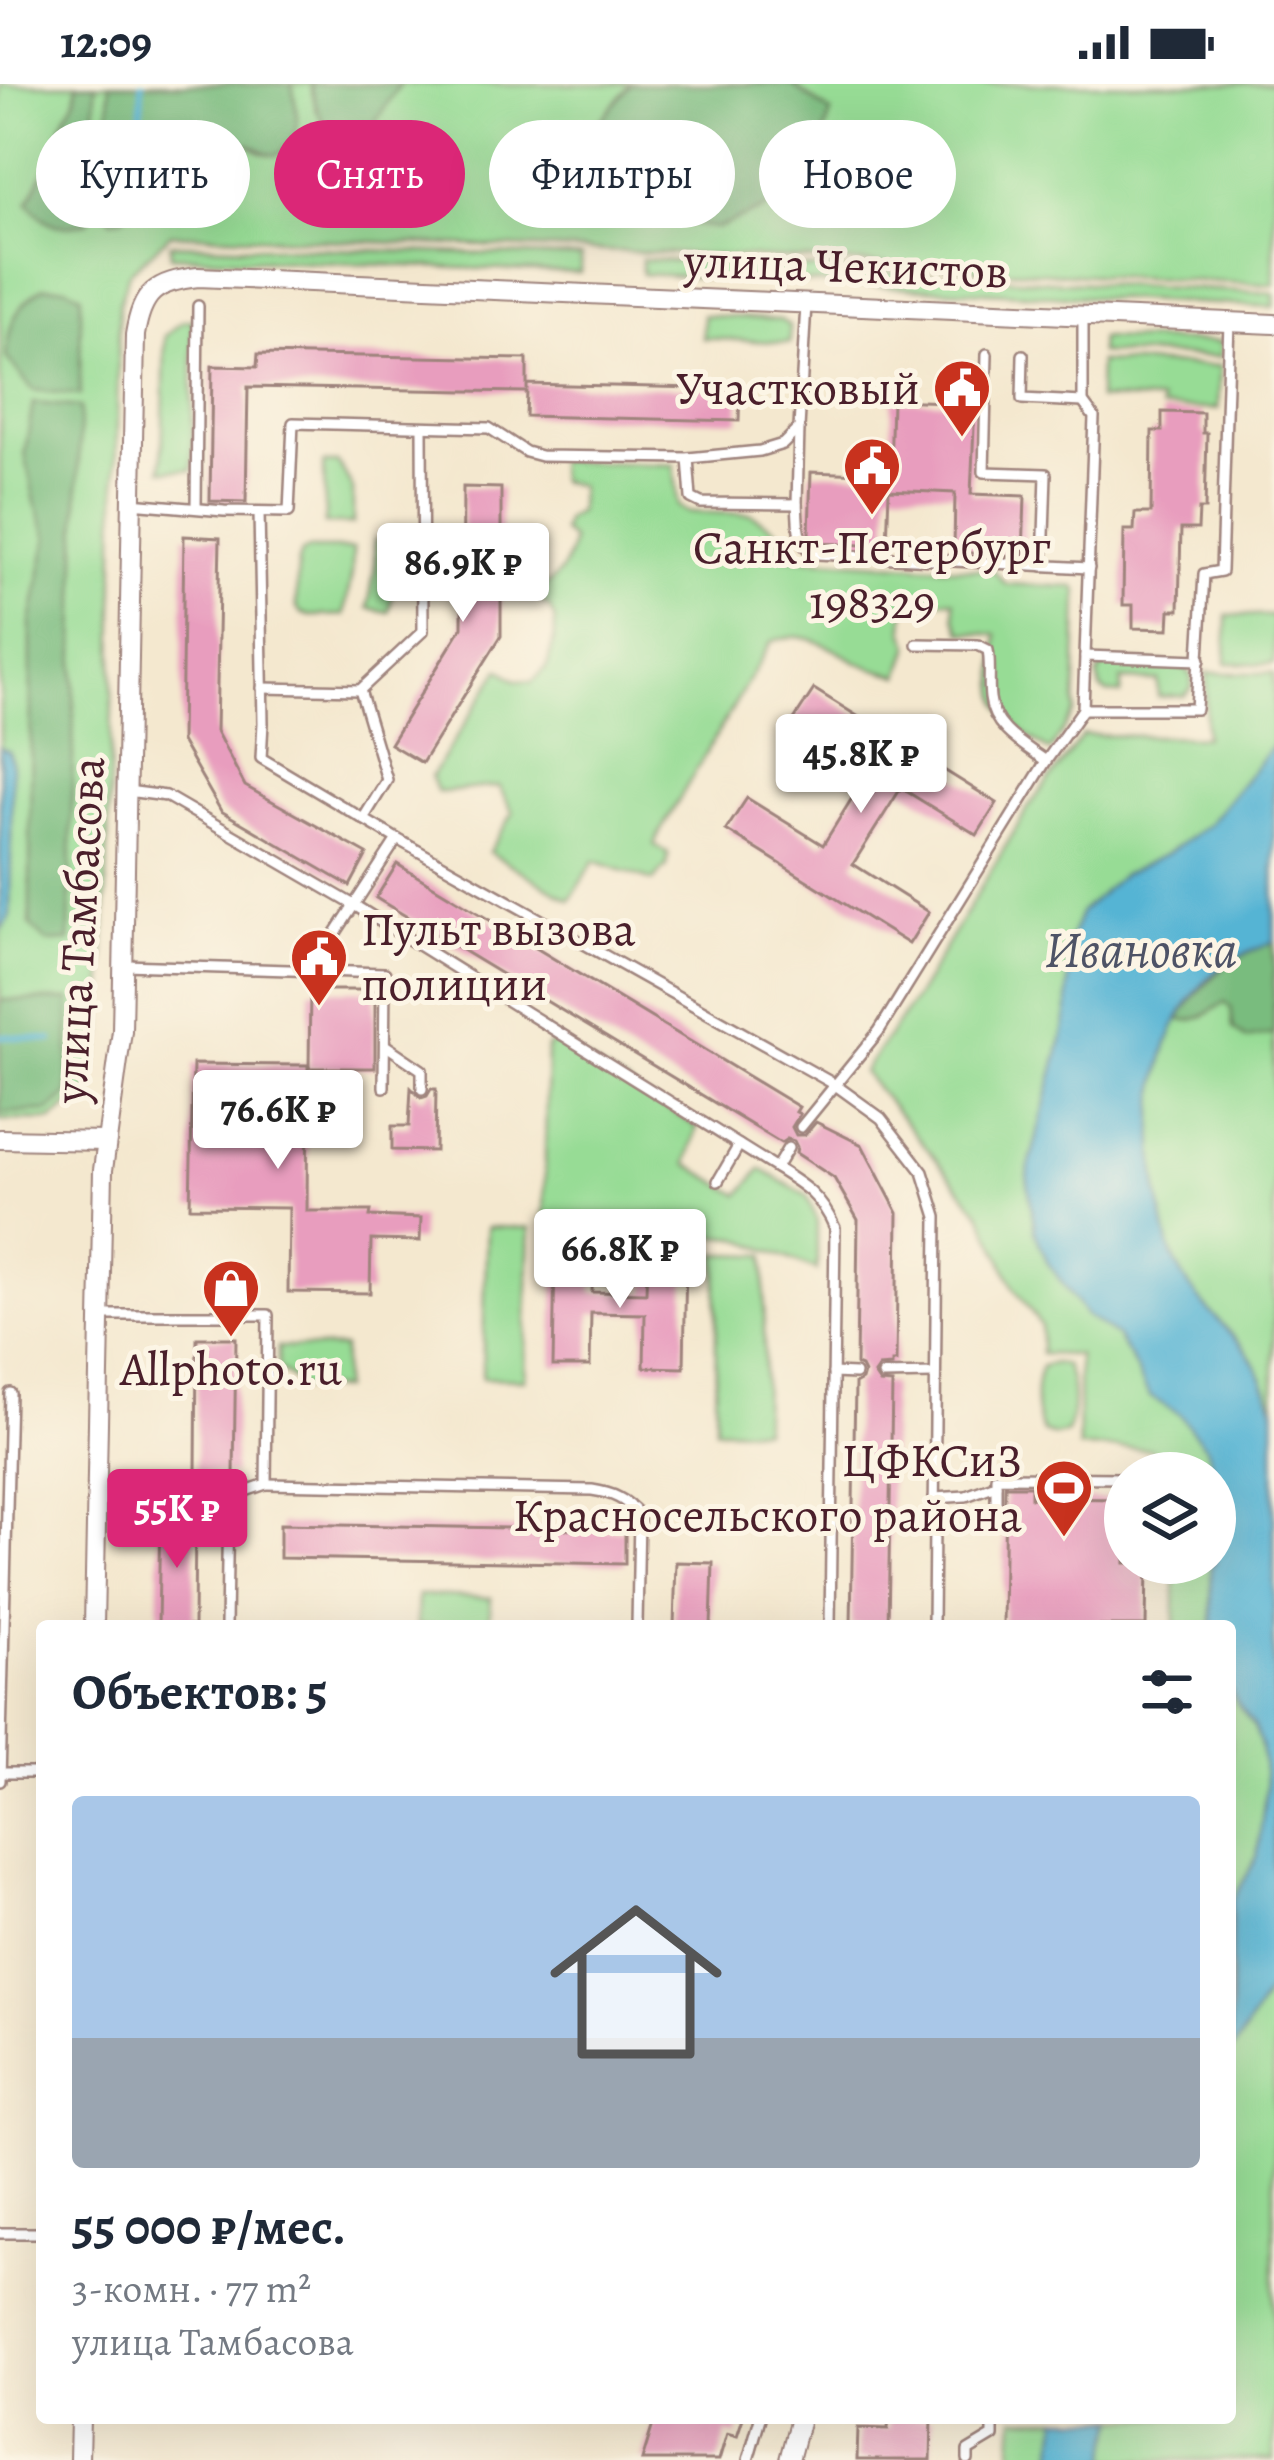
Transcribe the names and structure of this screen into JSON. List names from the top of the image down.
{
  "streets": {
    "street": ["улица Чекистов", "улица Тамбасова"]
  },
  "crossings": [
    ["улица Чекистов", "улица Тамбасова"]
  ],
  "water": ["Ивановка"],
  "places": {
    "public building": ["Участковый", "Санкт-Петербург 198329", "Пульт вызова полиции"],
    "shop": ["Allphoto.ru"],
    "sports": ["ЦФКСиЗ Красносельского района"]
  },
  "page": {
    "status": "12:09",
    "chip": [
      "Купить",
      "Снять",
      "Фильтры",
      "Новое"
    ],
    "price": [
      "86.9K ₽",
      "45.8K ₽",
      "76.6K ₽",
      "66.8K ₽",
      "55K ₽"
    ],
    "heading": "Объектов: 5",
    "list": [
      {
        "name": "55 000 ₽/мес.",
        "note": "3-комн. · 77 m² · улица Тамбасова"
      }
    ]
  }
}
